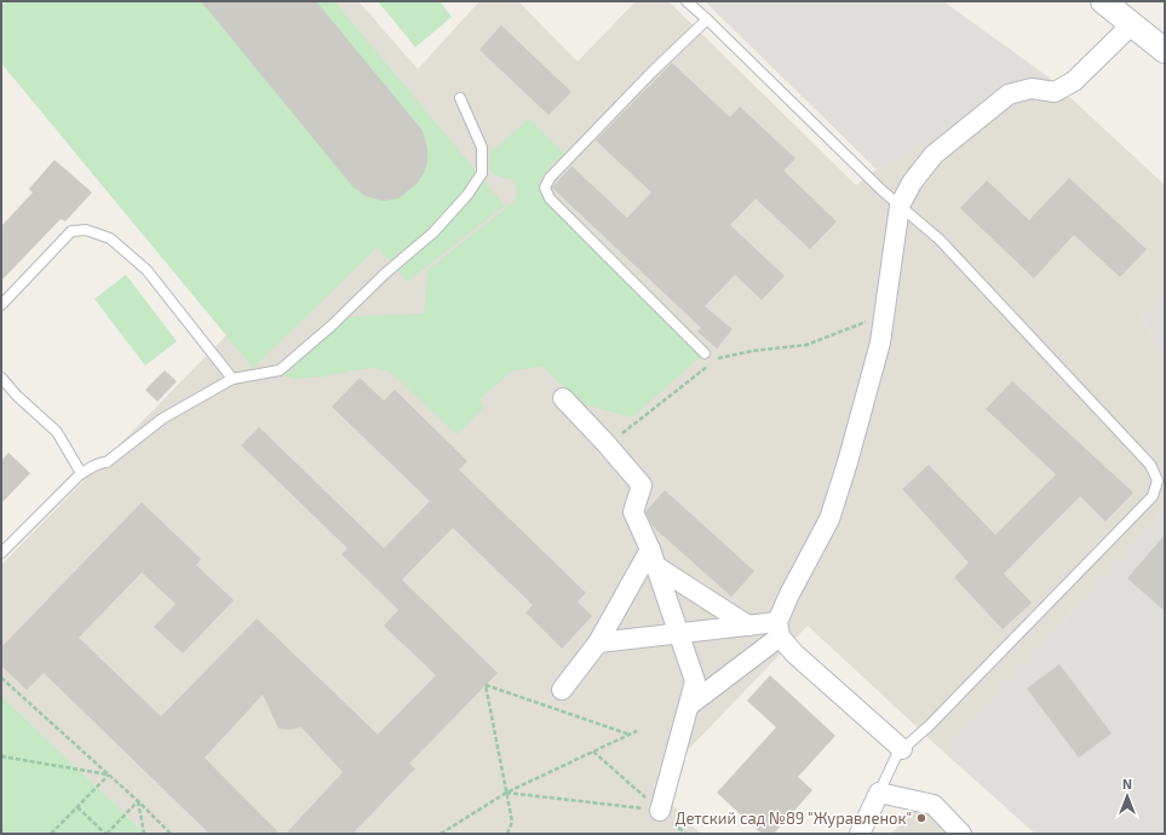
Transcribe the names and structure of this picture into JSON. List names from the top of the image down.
{
  "places": ["Детский сад №89 \"Журавленок\""],
  "north": "top"
}
